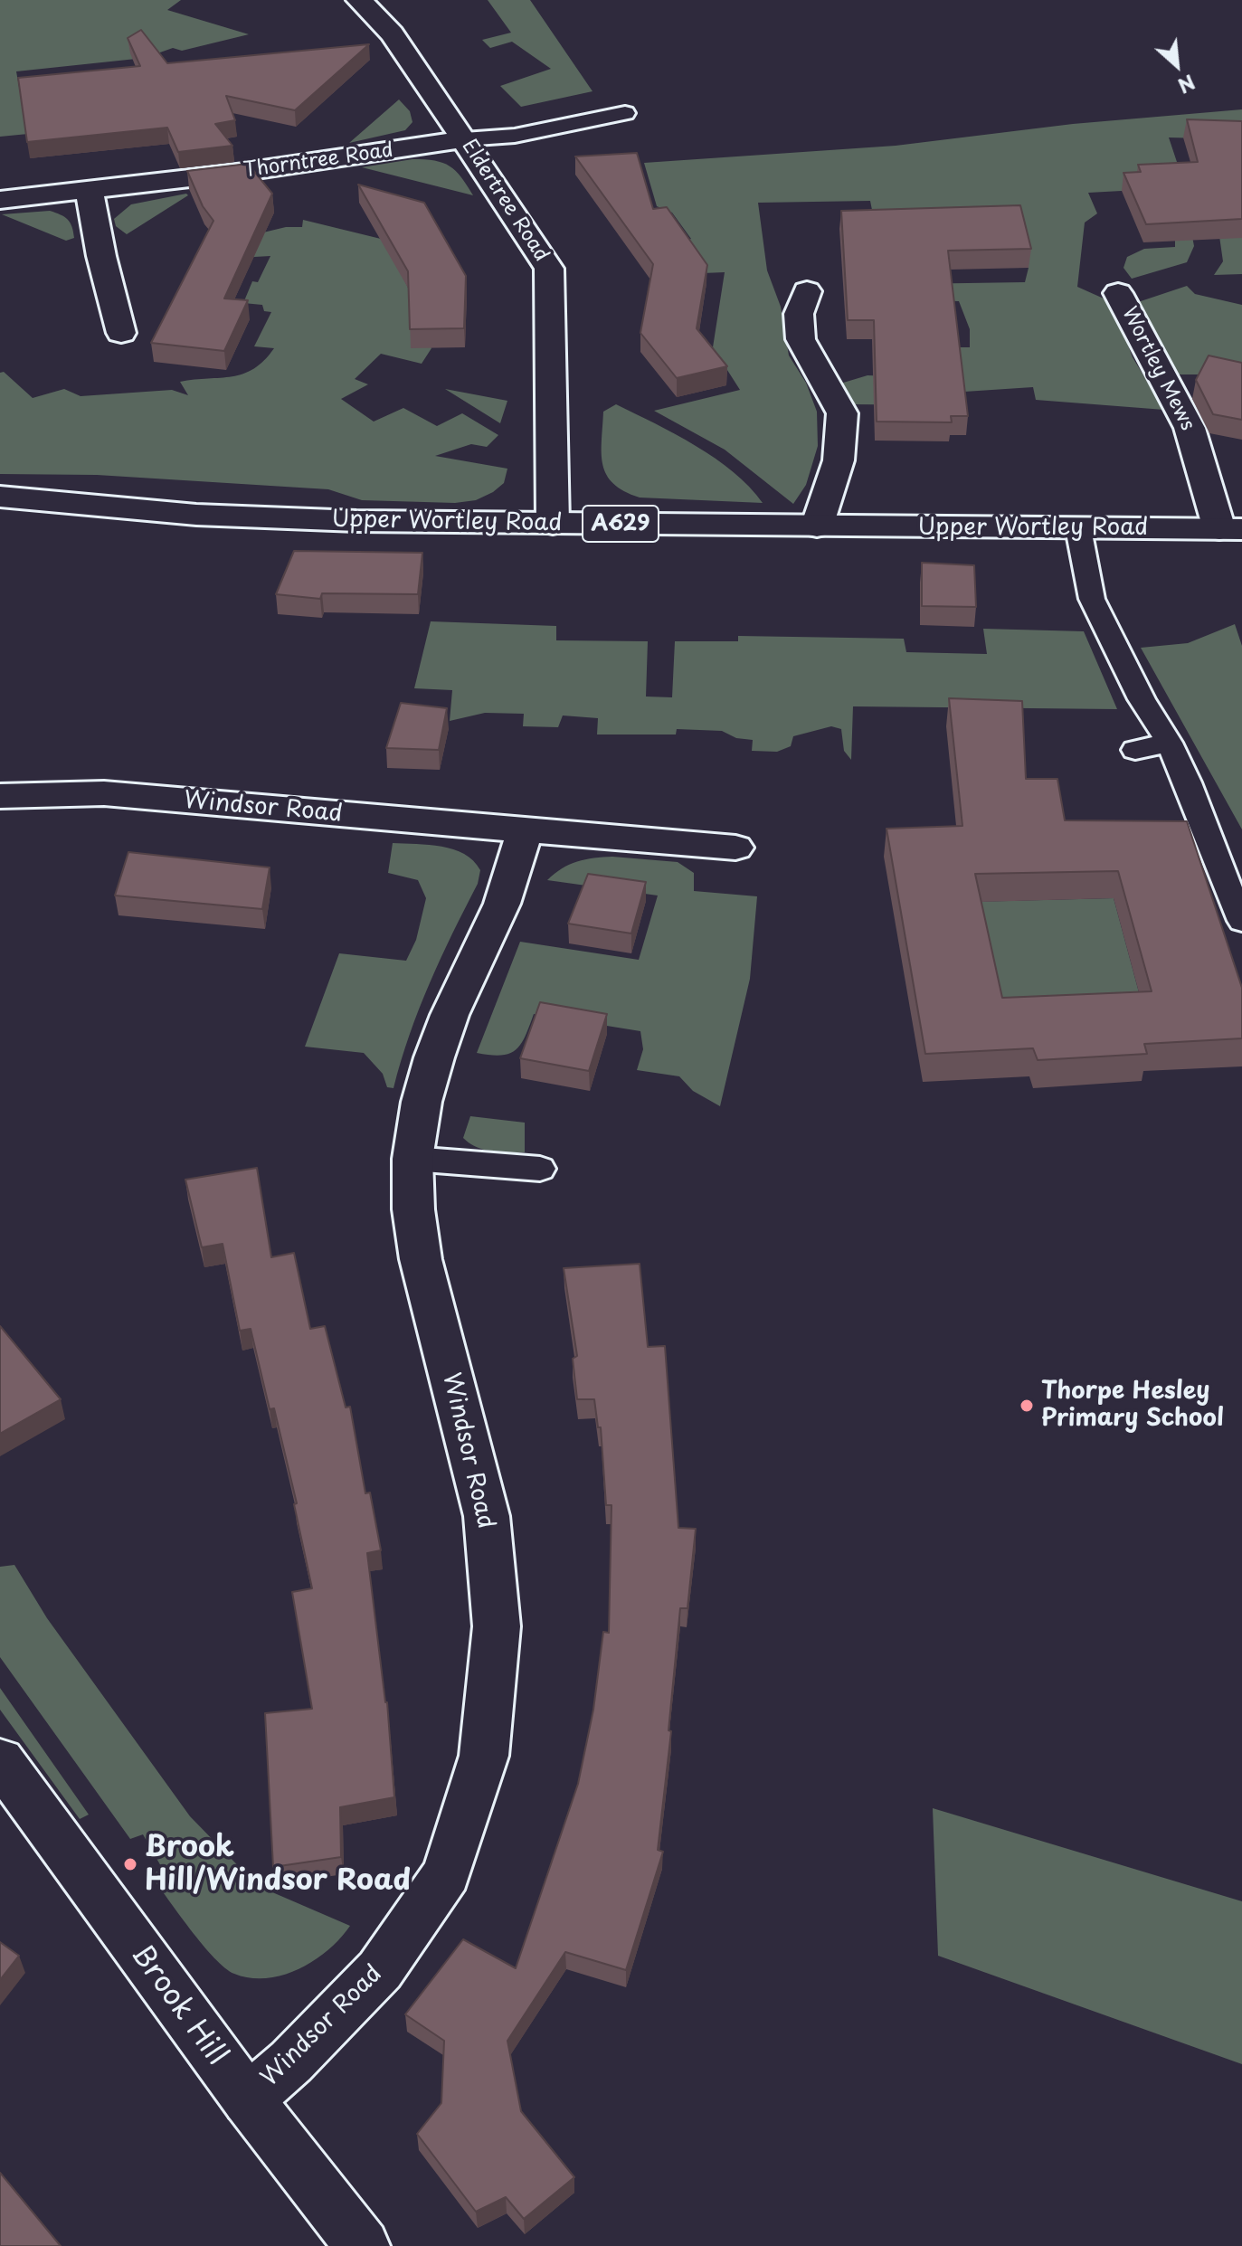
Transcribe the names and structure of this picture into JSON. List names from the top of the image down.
{
  "streets": {
    "street": [
      "Thorntree Road",
      "Eldertree Road",
      "Wortley Mews",
      "Upper Wortley Road",
      "A629",
      "Windsor Road",
      "Brook Hill"
    ]
  },
  "crossings": [
    ["Thorntree Road", "Eldertree Road"],
    ["Eldertree Road", "Upper Wortley Road"],
    ["Wortley Mews", "Upper Wortley Road"],
    ["Windsor Road", "Brook Hill"]
  ],
  "places": ["Thorpe Hesley Primary School", "Brook Hill/Windsor Road"],
  "north": "bottom right"
}
